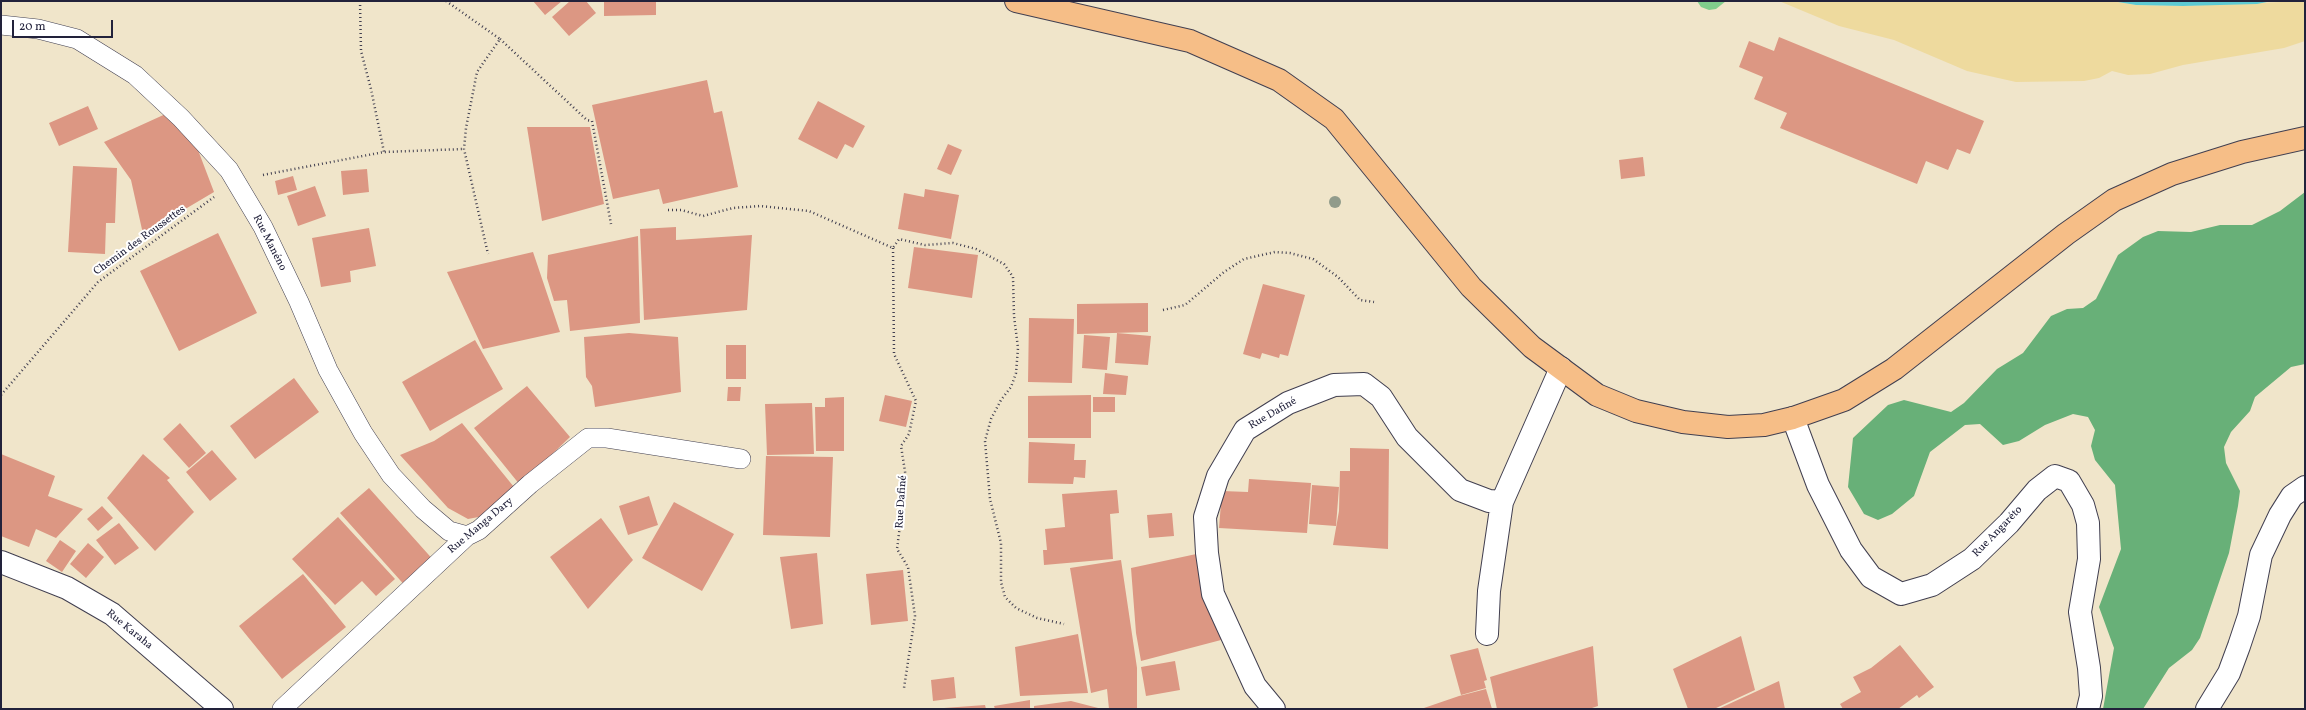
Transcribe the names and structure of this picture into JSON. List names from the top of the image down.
{
  "streets": {
    "street": ["Rue Dafiné", "Rue Angaréto", "Rue Karaha"],
    "lane": ["Rue Manéno", "Rue Manga Dary"],
    "path": ["Chemin des Roussettes"]
  },
  "crossings": [
    ["Chemin des Roussettes", "Rue Manéno"],
    ["Rue Manéno", "Rue Manga Dary"]
  ],
  "scale_bar": "20 m"
}
